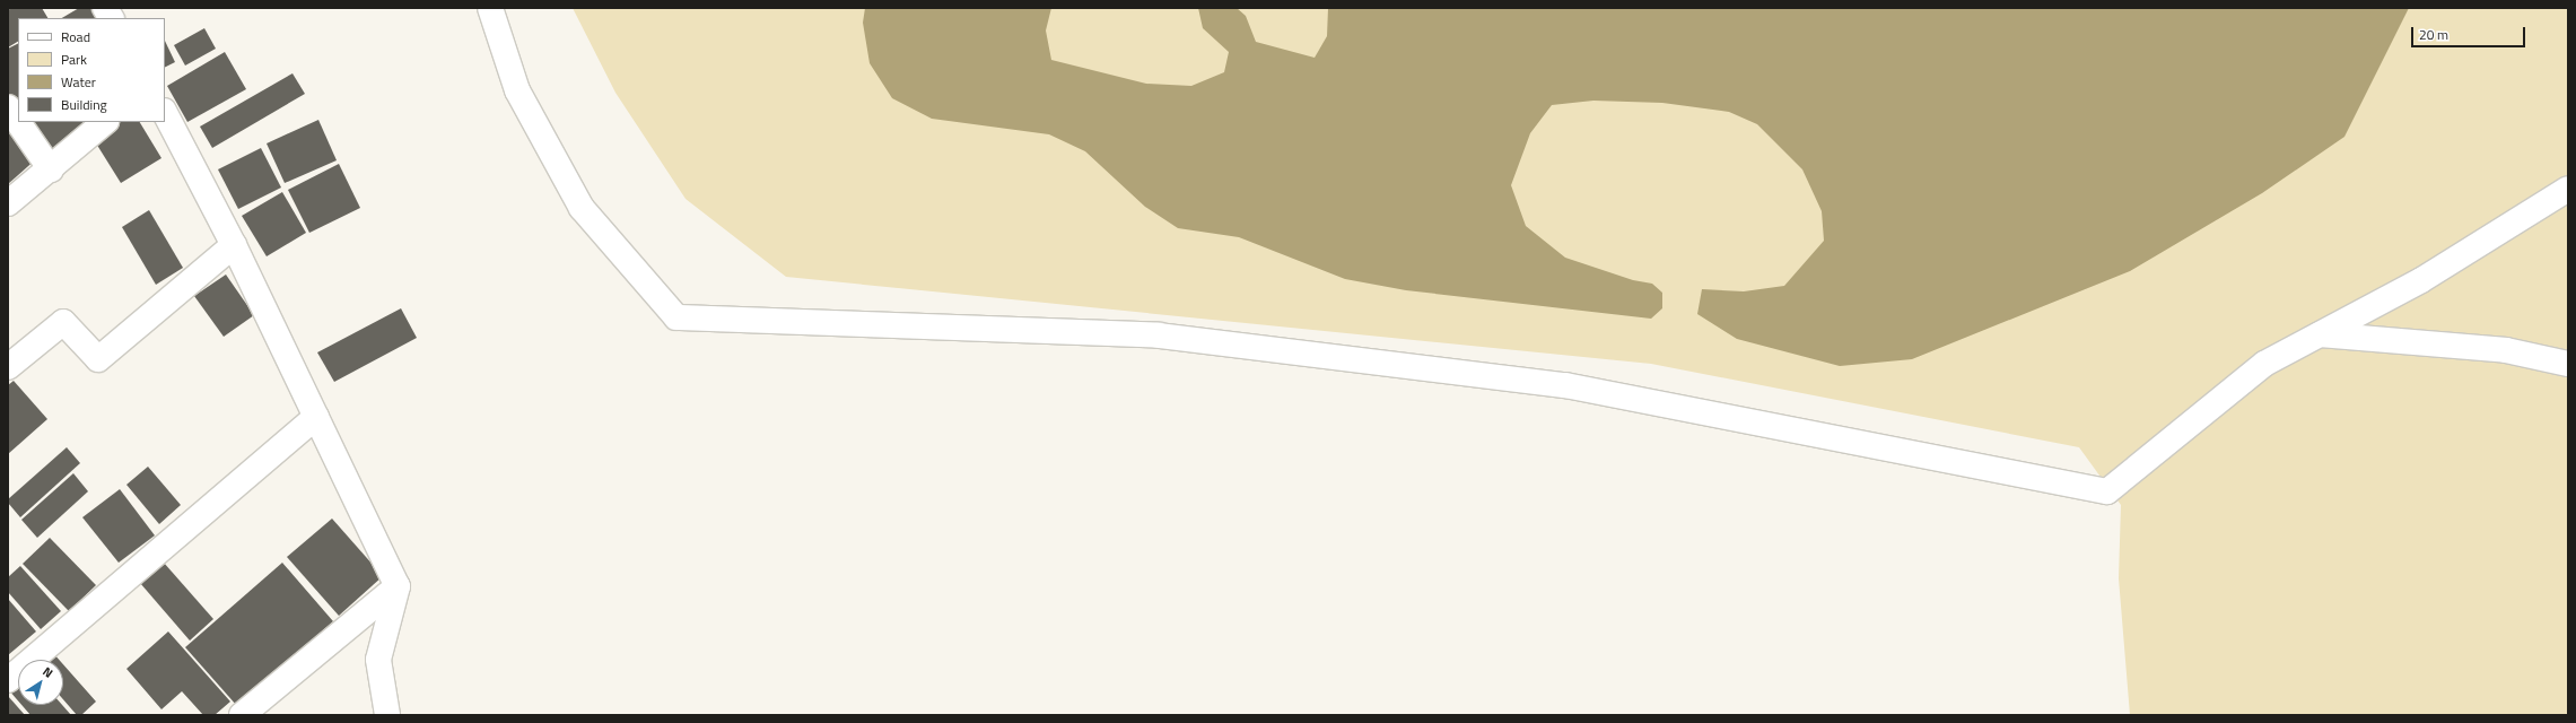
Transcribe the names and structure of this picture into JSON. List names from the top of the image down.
{
  "legend": [
    "Road",
    "Park",
    "Water",
    "Building"
  ],
  "scale_bar": "20 m",
  "north": "top right"
}
